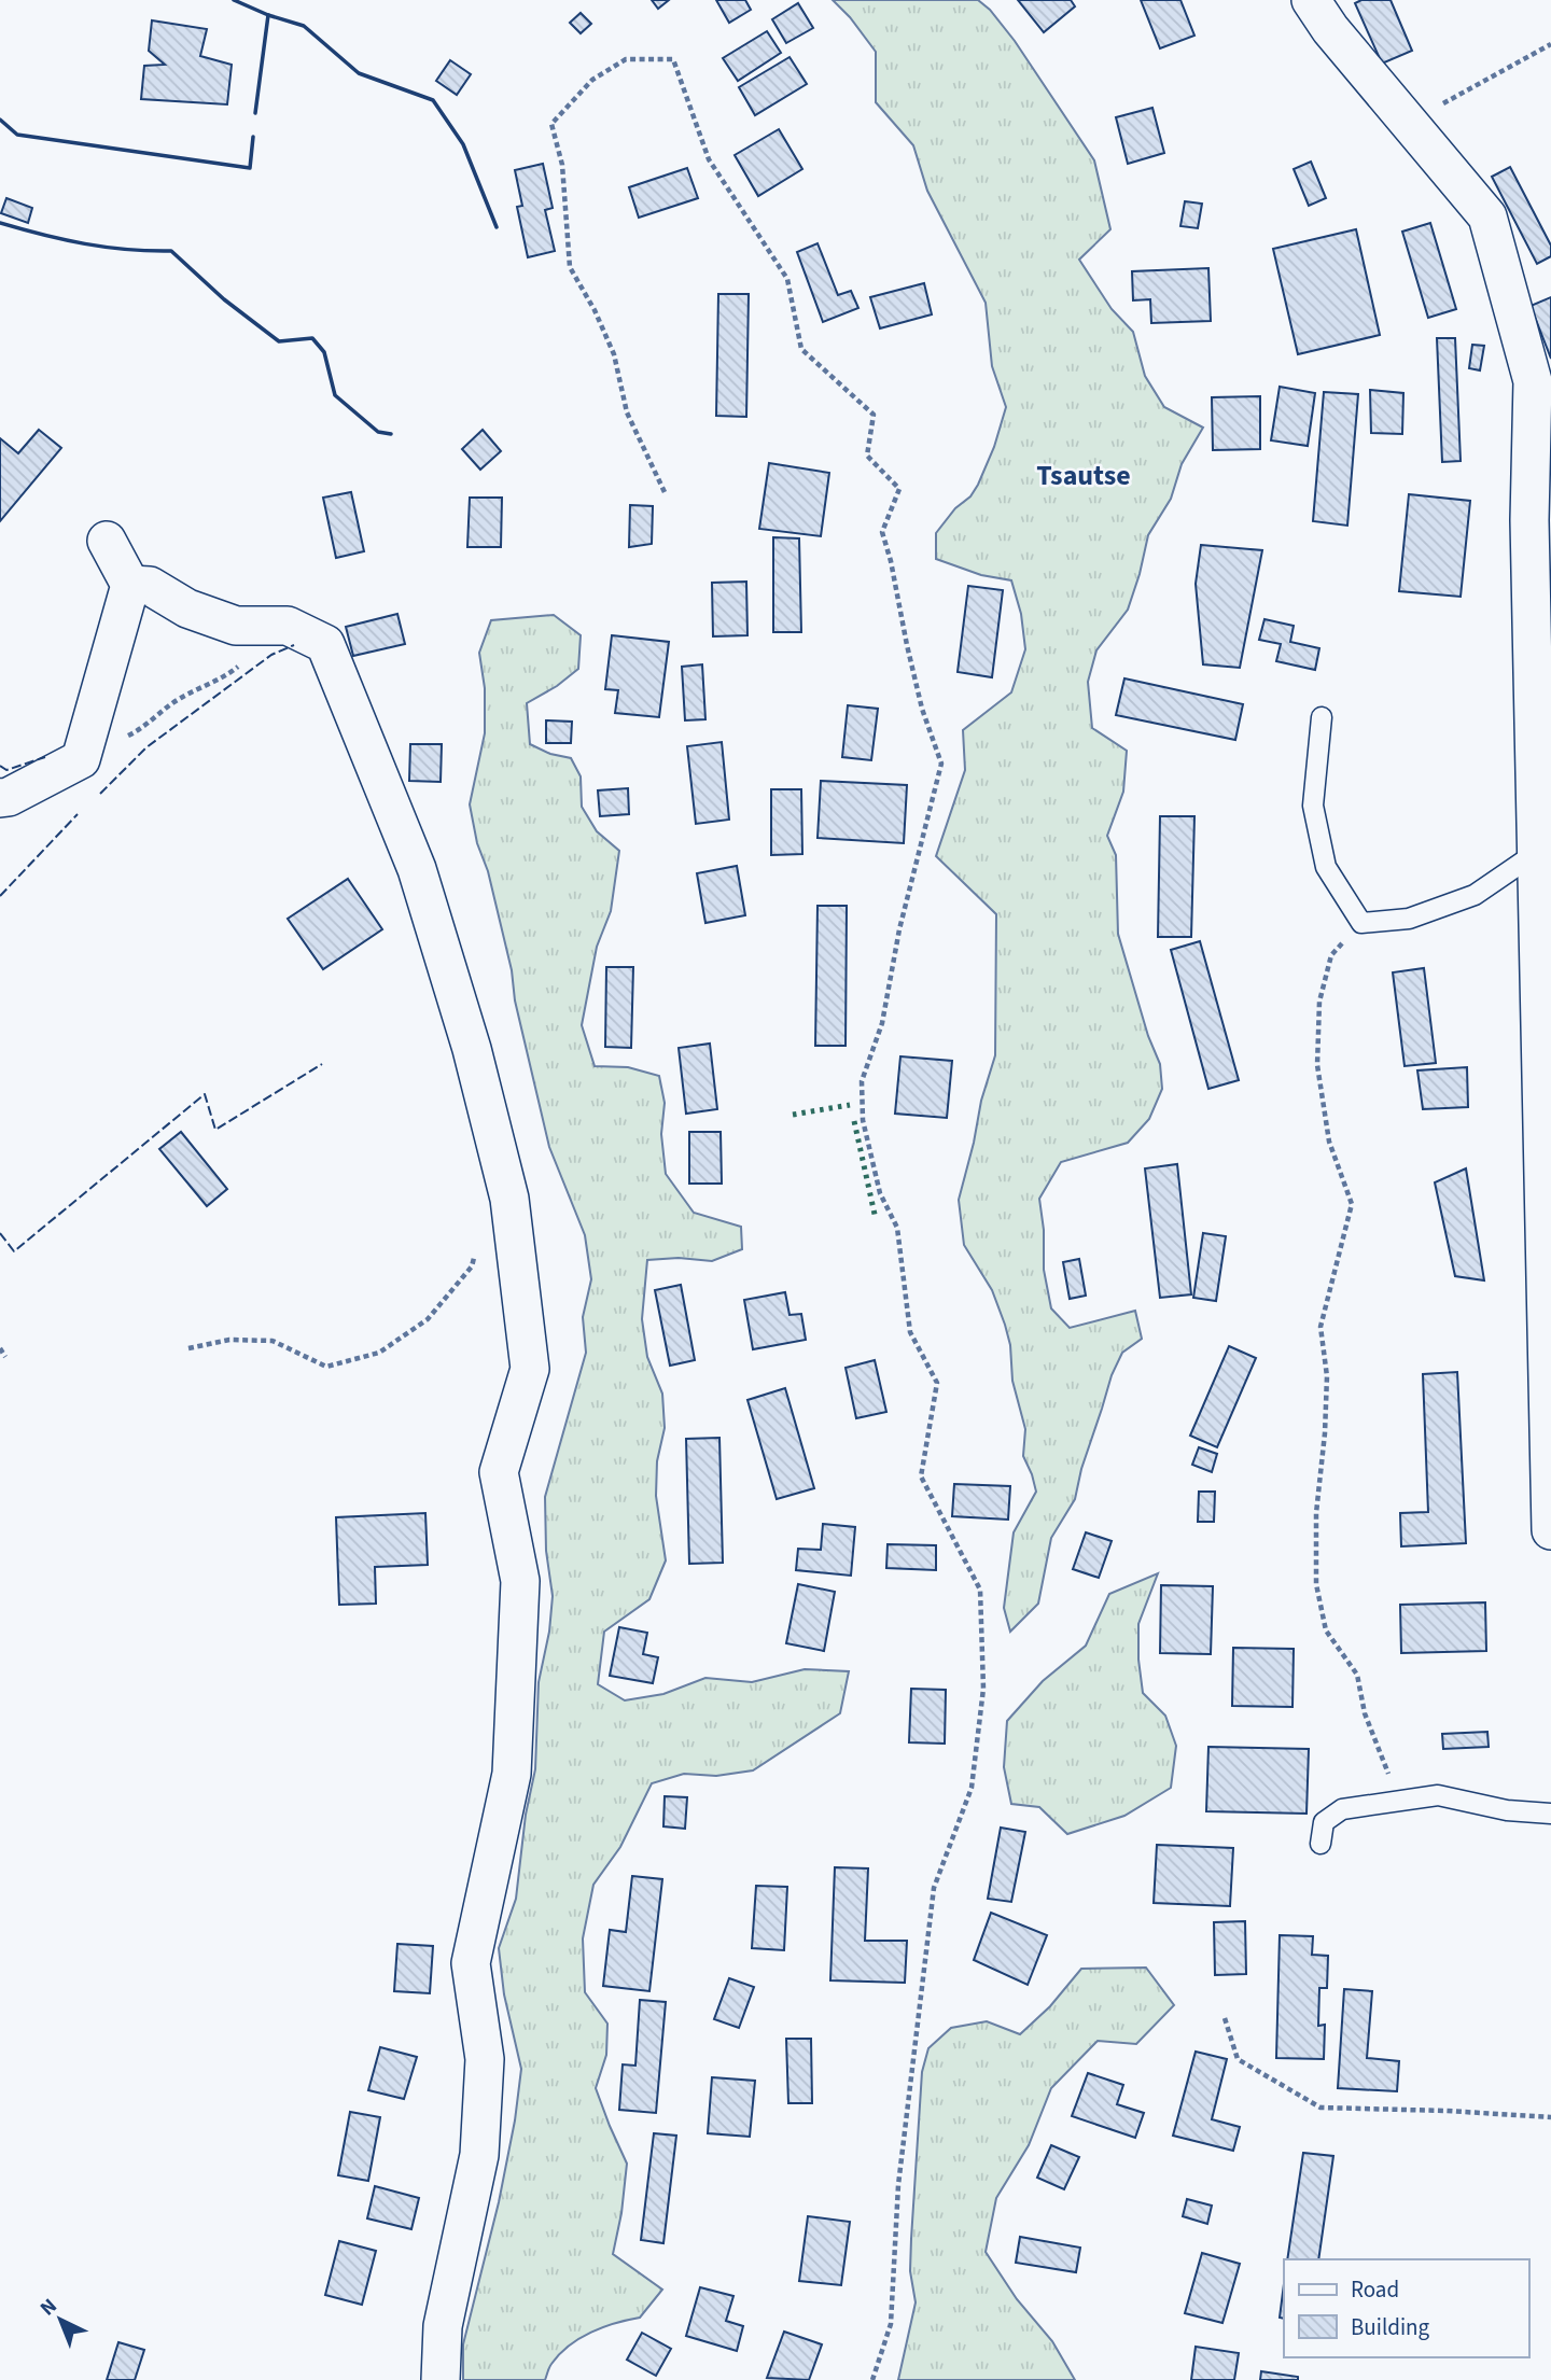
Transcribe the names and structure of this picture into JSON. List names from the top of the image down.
{
  "districts": ["Tsautse"],
  "legend": ["Road", "Building"],
  "north": "top left"
}
